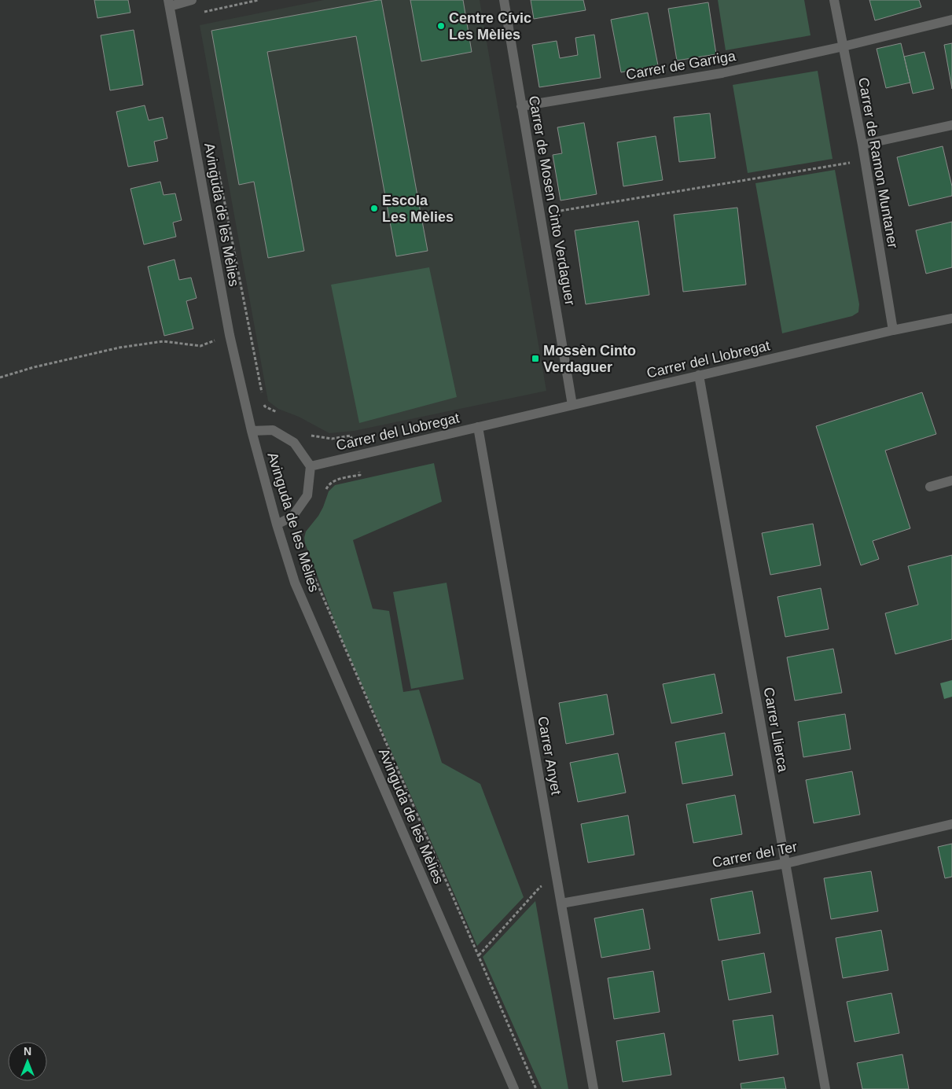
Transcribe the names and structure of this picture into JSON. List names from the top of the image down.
{
  "streets": {
    "street": [
      "Carrer de Garriga",
      "Carrer de Ramon Muntaner",
      "Carrer de Mosen Cinto Verdaguer",
      "Avinguda de les Mèlies",
      "Carrer del Llobregat",
      "Carrer Llierca",
      "Carrer Anyet",
      "Carrer del Ter"
    ]
  },
  "crossings": [
    ["Carrer de Garriga", "Carrer de Ramon Muntaner"],
    ["Carrer de Garriga", "Carrer de Mosen Cinto Verdaguer"],
    ["Carrer de Ramon Muntaner", "Carrer del Llobregat"],
    ["Carrer de Mosen Cinto Verdaguer", "Carrer del Llobregat"],
    ["Carrer del Llobregat", "Carrer Llierca"],
    ["Carrer del Llobregat", "Carrer Anyet"],
    ["Carrer Llierca", "Carrer del Ter"],
    ["Carrer Anyet", "Carrer del Ter"]
  ],
  "places": {
    "other": ["Centre Cívic Les Mèlies", "Escola Les Mèlies"],
    "transit": ["Mossèn Cinto Verdaguer"]
  },
  "north": "top"
}
